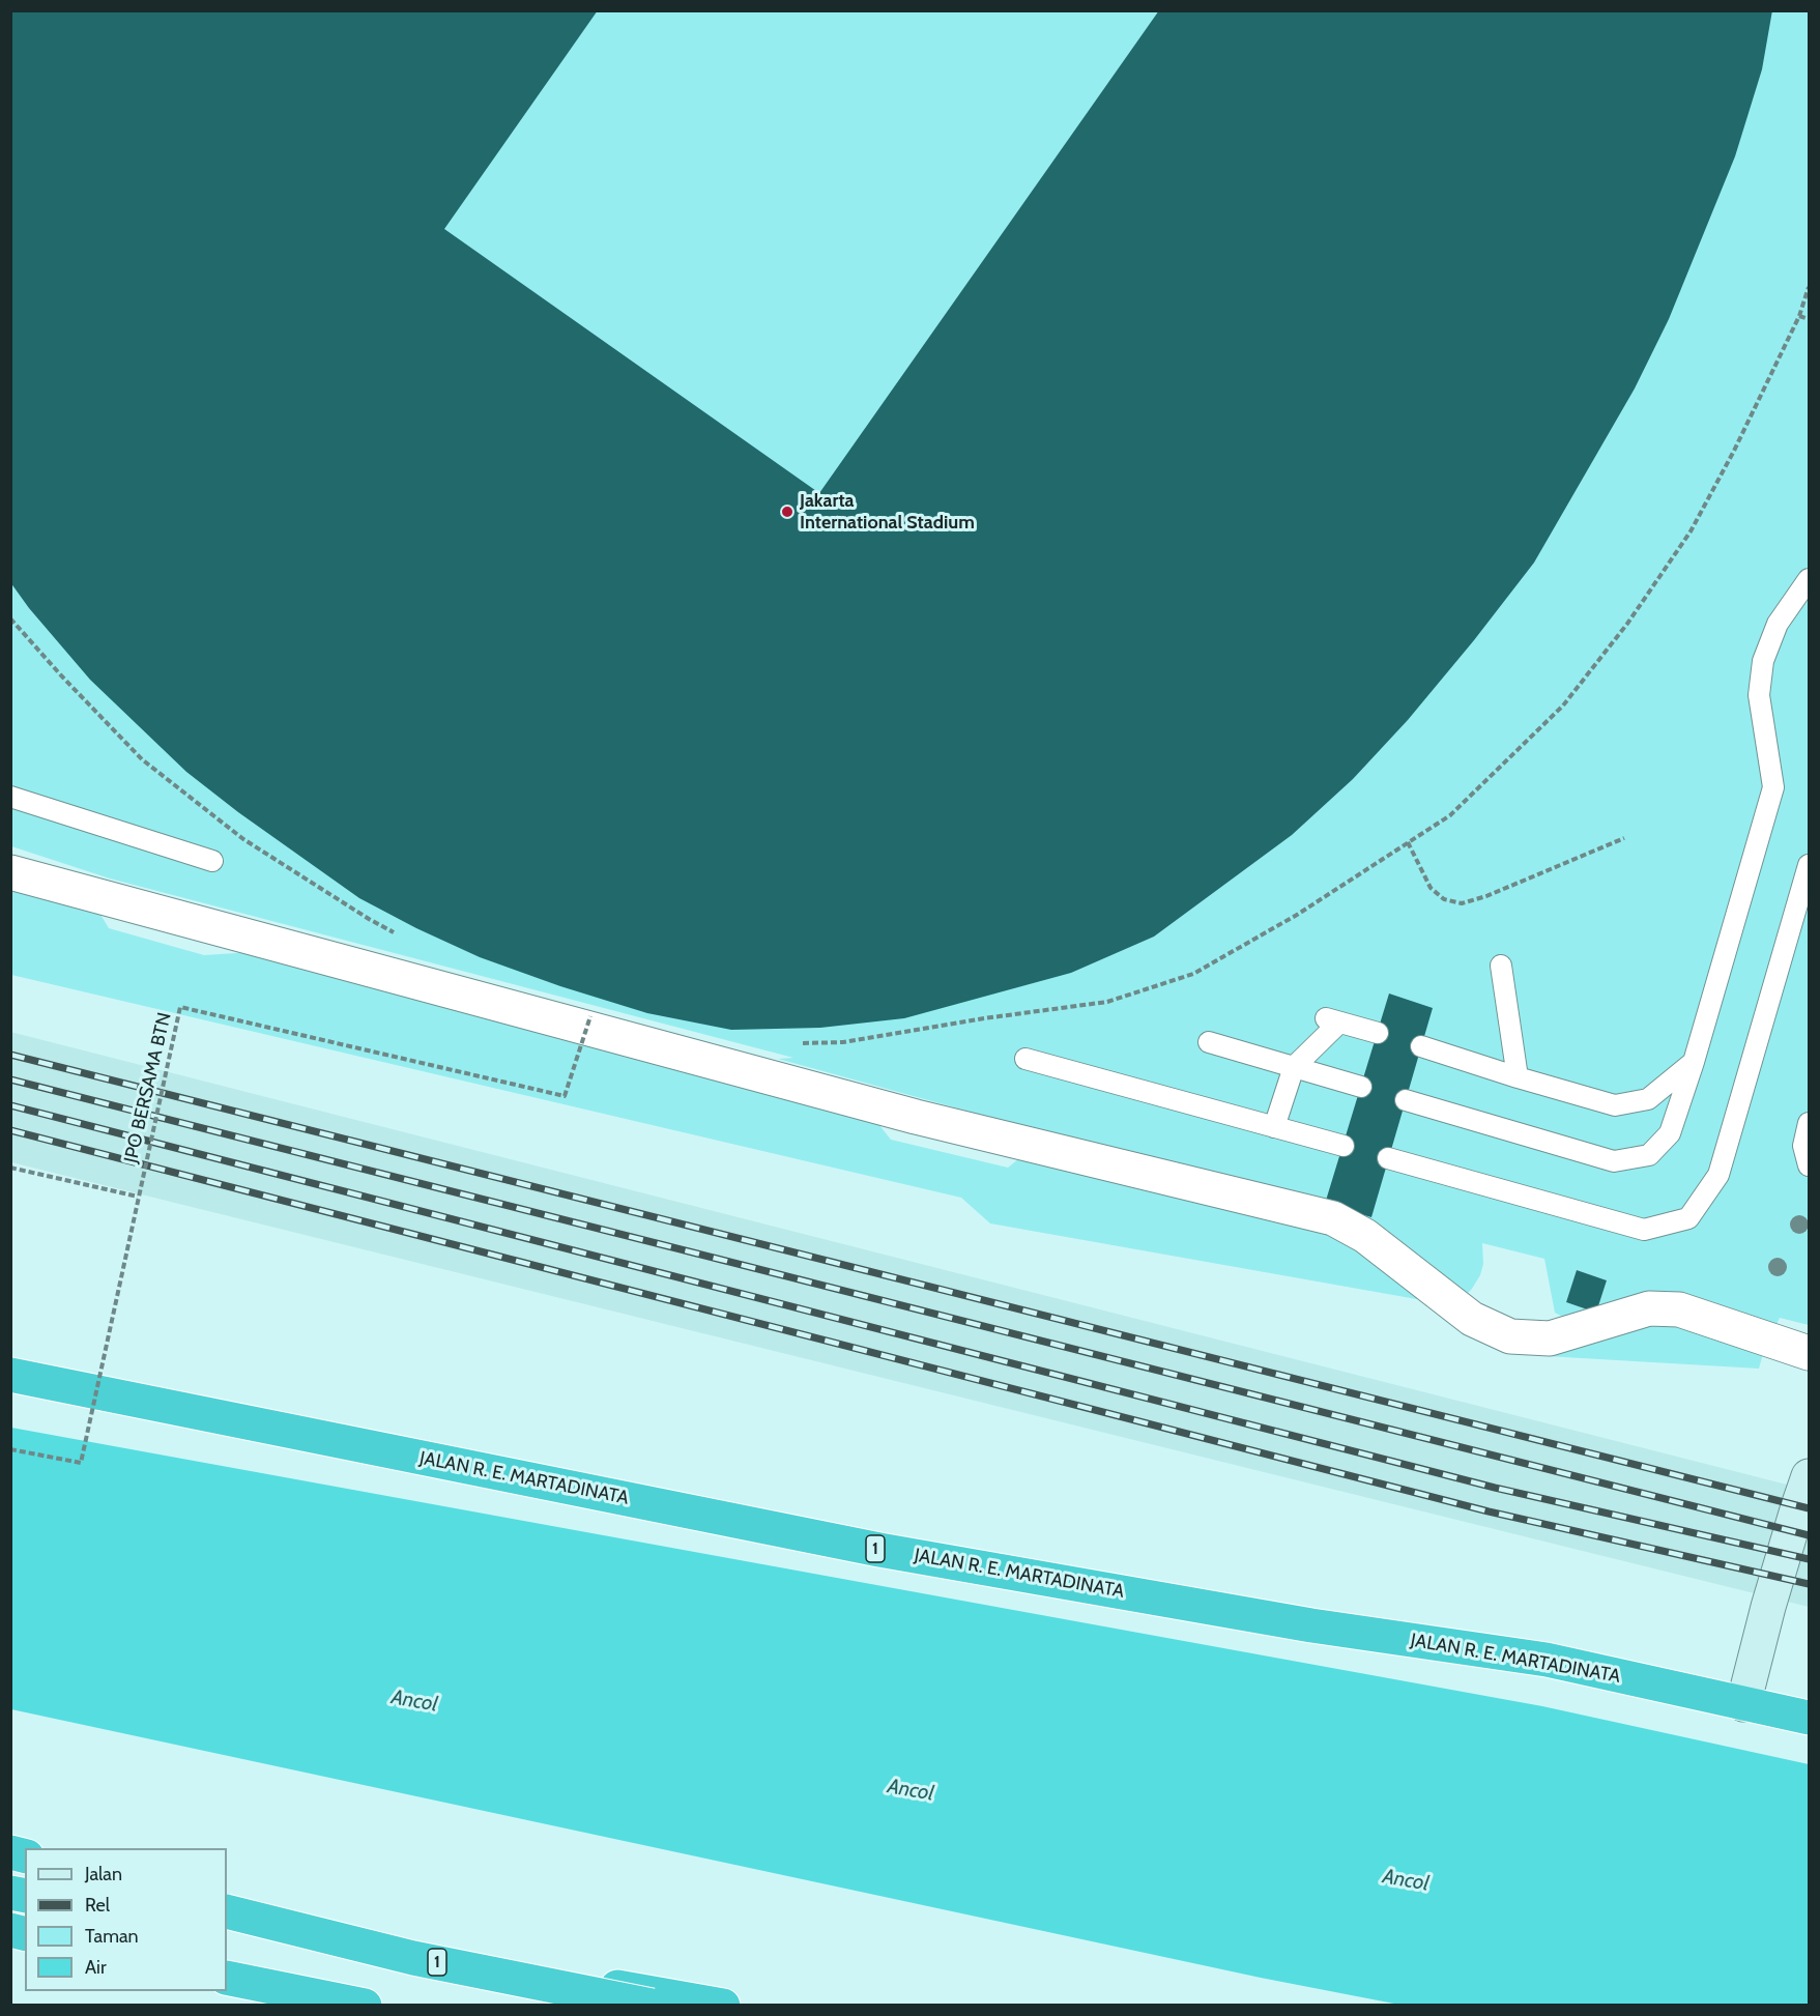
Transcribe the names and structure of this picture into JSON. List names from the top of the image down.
{
  "streets": {
    "highway": ["JALAN R. E. MARTADINATA", "1"],
    "path": ["JPO BERSAMA BTN"]
  },
  "water": ["Ancol"],
  "places": ["Jakarta International Stadium"],
  "legend": [
    "Jalan",
    "Rel",
    "Taman",
    "Air"
  ]
}
